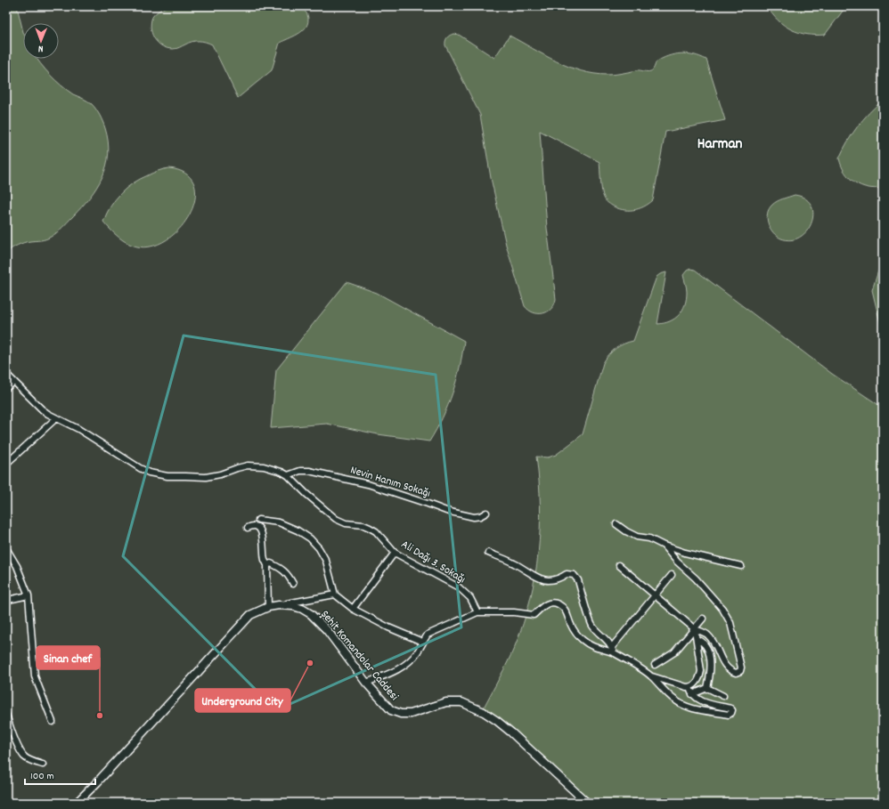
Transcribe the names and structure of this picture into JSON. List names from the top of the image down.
{
  "streets": {
    "main road": ["Şehit Komandolar Caddesi"],
    "street": ["Nevin Hanım Sokağı", "Ali Dağı 3. Sokağı"]
  },
  "crossings": [
    ["Nevin Hanım Sokağı", "Ali Dağı 3. Sokağı"]
  ],
  "districts": ["Harman"],
  "places": ["Underground City", "Sinan chef"],
  "scale_bar": "100 m",
  "north": "bottom"
}
